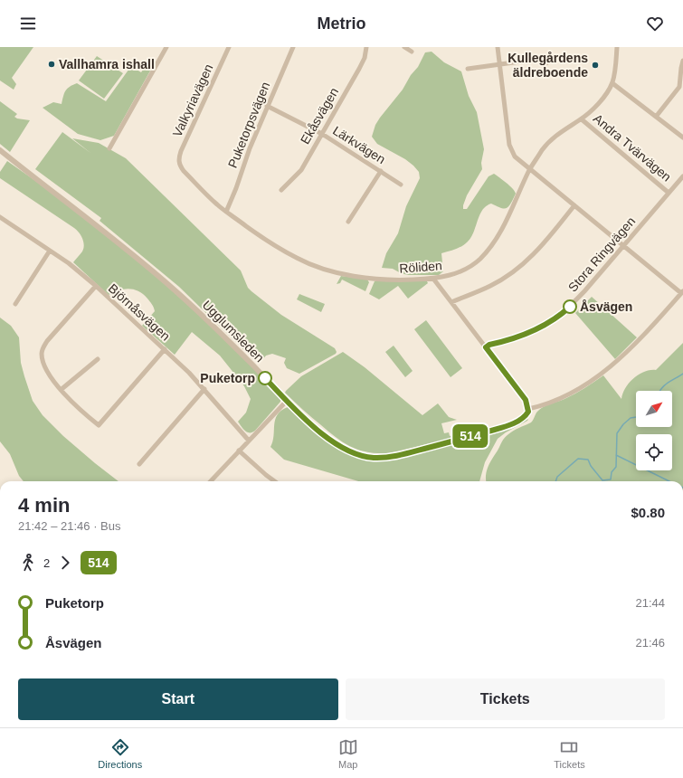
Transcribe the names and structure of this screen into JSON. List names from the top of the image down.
{
  "streets": {
    "street": [
      "Valkyriavägen",
      "Ekåsvägen",
      "Puketorpsvägen",
      "Lärkvägen",
      "Andra Tvärvägen",
      "Stora Ringvägen",
      "Röliden",
      "Björnåsvägen",
      "Ugglumsleden"
    ]
  },
  "crossings": [
    ["Valkyriavägen", "Röliden"],
    ["Ekåsvägen", "Lärkvägen"],
    ["Puketorpsvägen", "Lärkvägen"],
    ["Puketorpsvägen", "Röliden"],
    ["Andra Tvärvägen", "Stora Ringvägen"],
    ["Andra Tvärvägen", "Röliden"]
  ],
  "places": [
    "Vallhamra ishall",
    "Kullegårdens äldreboende",
    "Åsvägen",
    "Puketorp"
  ],
  "lines": ["bus line 514"],
  "north": "top right",
  "page": {
    "header": "Metrio",
    "on_map": "514",
    "heading": ["4 min", "21:42 – 21:46 · Bus", "$0.80"],
    "legs": ["2", "514"],
    "list": [
      {
        "name": "Puketorp",
        "value": "21:44"
      },
      {
        "name": "Åsvägen",
        "value": "21:46"
      }
    ],
    "buttons": ["Start", "Tickets"],
    "tabs": ["Directions", "Map", "Tickets"]
  }
}
